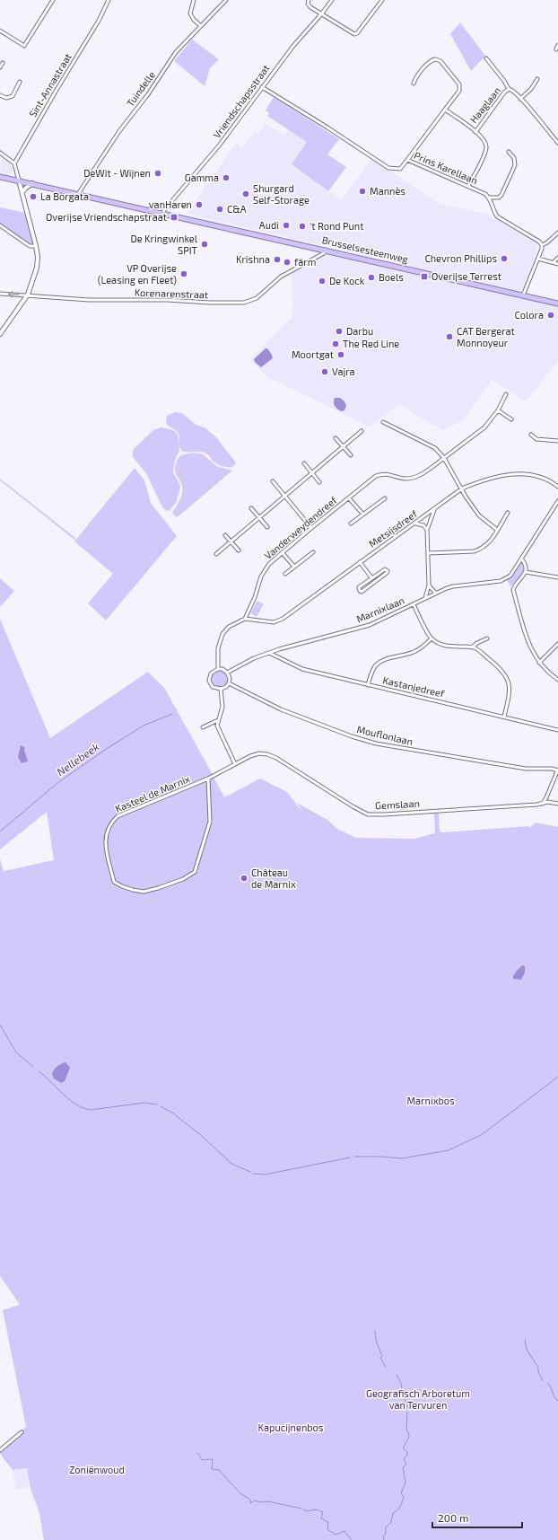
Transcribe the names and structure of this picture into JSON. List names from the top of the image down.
{
  "streets": {
    "main road": ["Brusselsesteenweg"],
    "street": [
      "Sint-Annastraat",
      "Tuindelle",
      "Vriendschapsstraat",
      "Haaglaan",
      "Prins Karellaan",
      "Korenarenstraat",
      "Vanderweydendreef",
      "Metsijsdreef",
      "Marnixlaan",
      "Kastanjedreef",
      "Mouflonlaan",
      "Kasteel de Marnix",
      "Gemslaan"
    ]
  },
  "crossings": [
    ["Tuindelle", "Brusselsesteenweg"],
    ["Vriendschapsstraat", "Prins Karellaan"],
    ["Vriendschapsstraat", "Brusselsesteenweg"],
    ["Brusselsesteenweg", "Korenarenstraat"],
    ["Vanderweydendreef", "Metsijsdreef"],
    ["Marnixlaan", "Kastanjedreef"],
    ["Marnixlaan", "Mouflonlaan"],
    ["Kasteel de Marnix", "Gemslaan"]
  ],
  "water": ["Nellebeek"],
  "parks": [
    "Marnixbos",
    "Geografisch Arboretum van Tervuren",
    "Kapucijnenbos",
    "Zoniënwoud"
  ],
  "places": {
    "other": [
      "DeWit - Wijnen",
      "Gamma",
      "Mannès",
      "Shurgard Self-Storage",
      "La Borgata",
      "vanHaren",
      "C&A",
      "Audi",
      "'t Rond Punt",
      "De Kringwinkel SPIT",
      "Chevron Phillips",
      "Krishna",
      "färm",
      "VP Overijse (Leasing en Fleet)",
      "Boels",
      "De Kock",
      "Colora",
      "Darbu",
      "CAT Bergerat Monnoyeur",
      "The Red Line",
      "Moortgat",
      "Vajra",
      "Château de Marnix"
    ],
    "transit": ["Overijse Vriendschapstraat", "Overijse Terrest"]
  },
  "scale_bar": "200 m"
}
